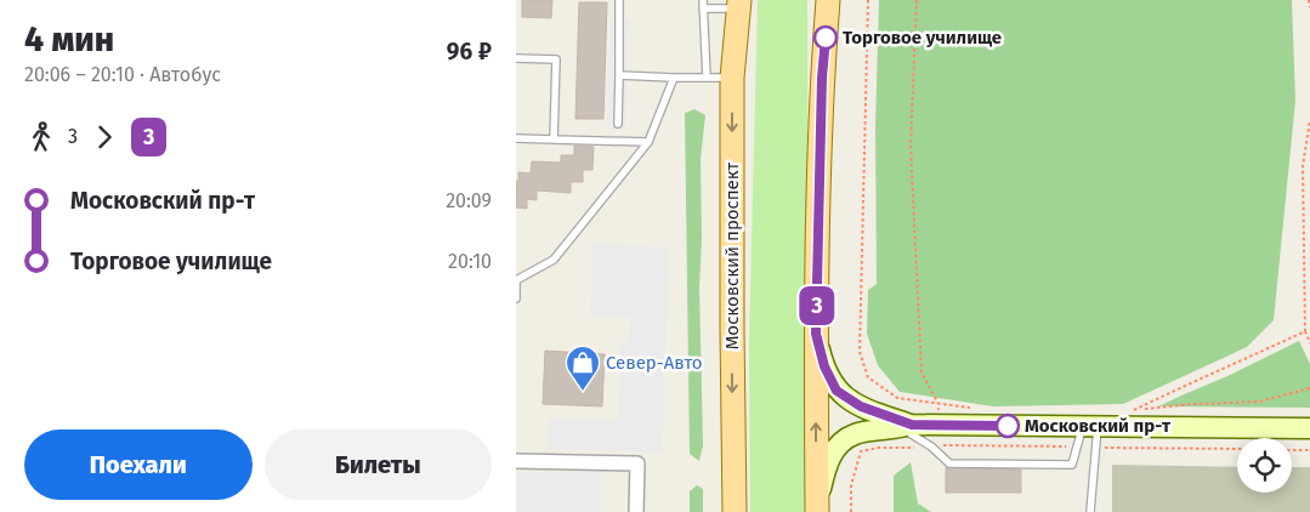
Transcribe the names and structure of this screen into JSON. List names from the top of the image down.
{
  "streets": {
    "main road": ["Московский проспект"]
  },
  "places": {
    "other": ["Торговое училище", "Московский пр-т"],
    "shop": ["Север-Авто"]
  },
  "lines": ["bus line 3"],
  "page": {
    "heading": ["4 мин", "20:06 – 20:10 · Автобус", "96 ₽"],
    "on_map": "3",
    "legs": ["3", "3"],
    "list": [
      {
        "name": "Московский пр-т",
        "value": "20:09"
      },
      {
        "name": "Торговое училище",
        "value": "20:10"
      }
    ],
    "buttons": ["Поехали", "Билеты"]
  }
}
